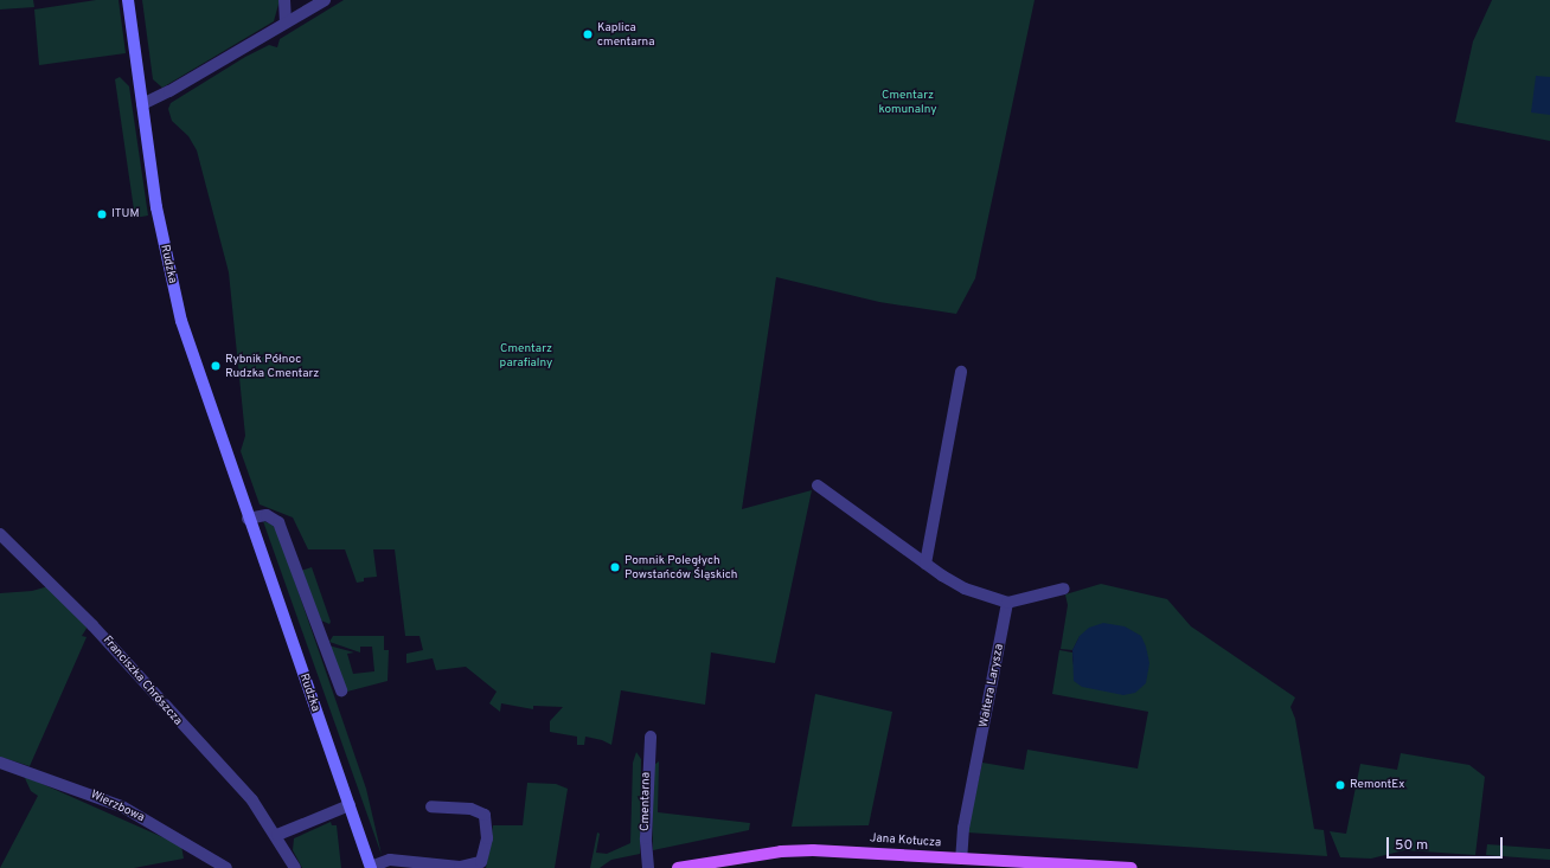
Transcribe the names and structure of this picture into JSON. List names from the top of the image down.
{
  "streets": {
    "main road": ["Rudzka", "Jana Kotucza"],
    "street": [
      "Franciszka Chrószcza",
      "Waltera Larysza",
      "Cmentarna",
      "Wierzbowa"
    ]
  },
  "crossings": [
    ["Waltera Larysza", "Jana Kotucza"]
  ],
  "parks": ["Cmentarz komunalny", "Cmentarz parafialny"],
  "places": [
    "Kaplica cmentarna",
    "ITUM",
    "Rybnik Północ Rudzka Cmentarz",
    "Pomnik Poległych Powstańców Śląskich",
    "RemontEx"
  ],
  "scale_bar": "50 m"
}
